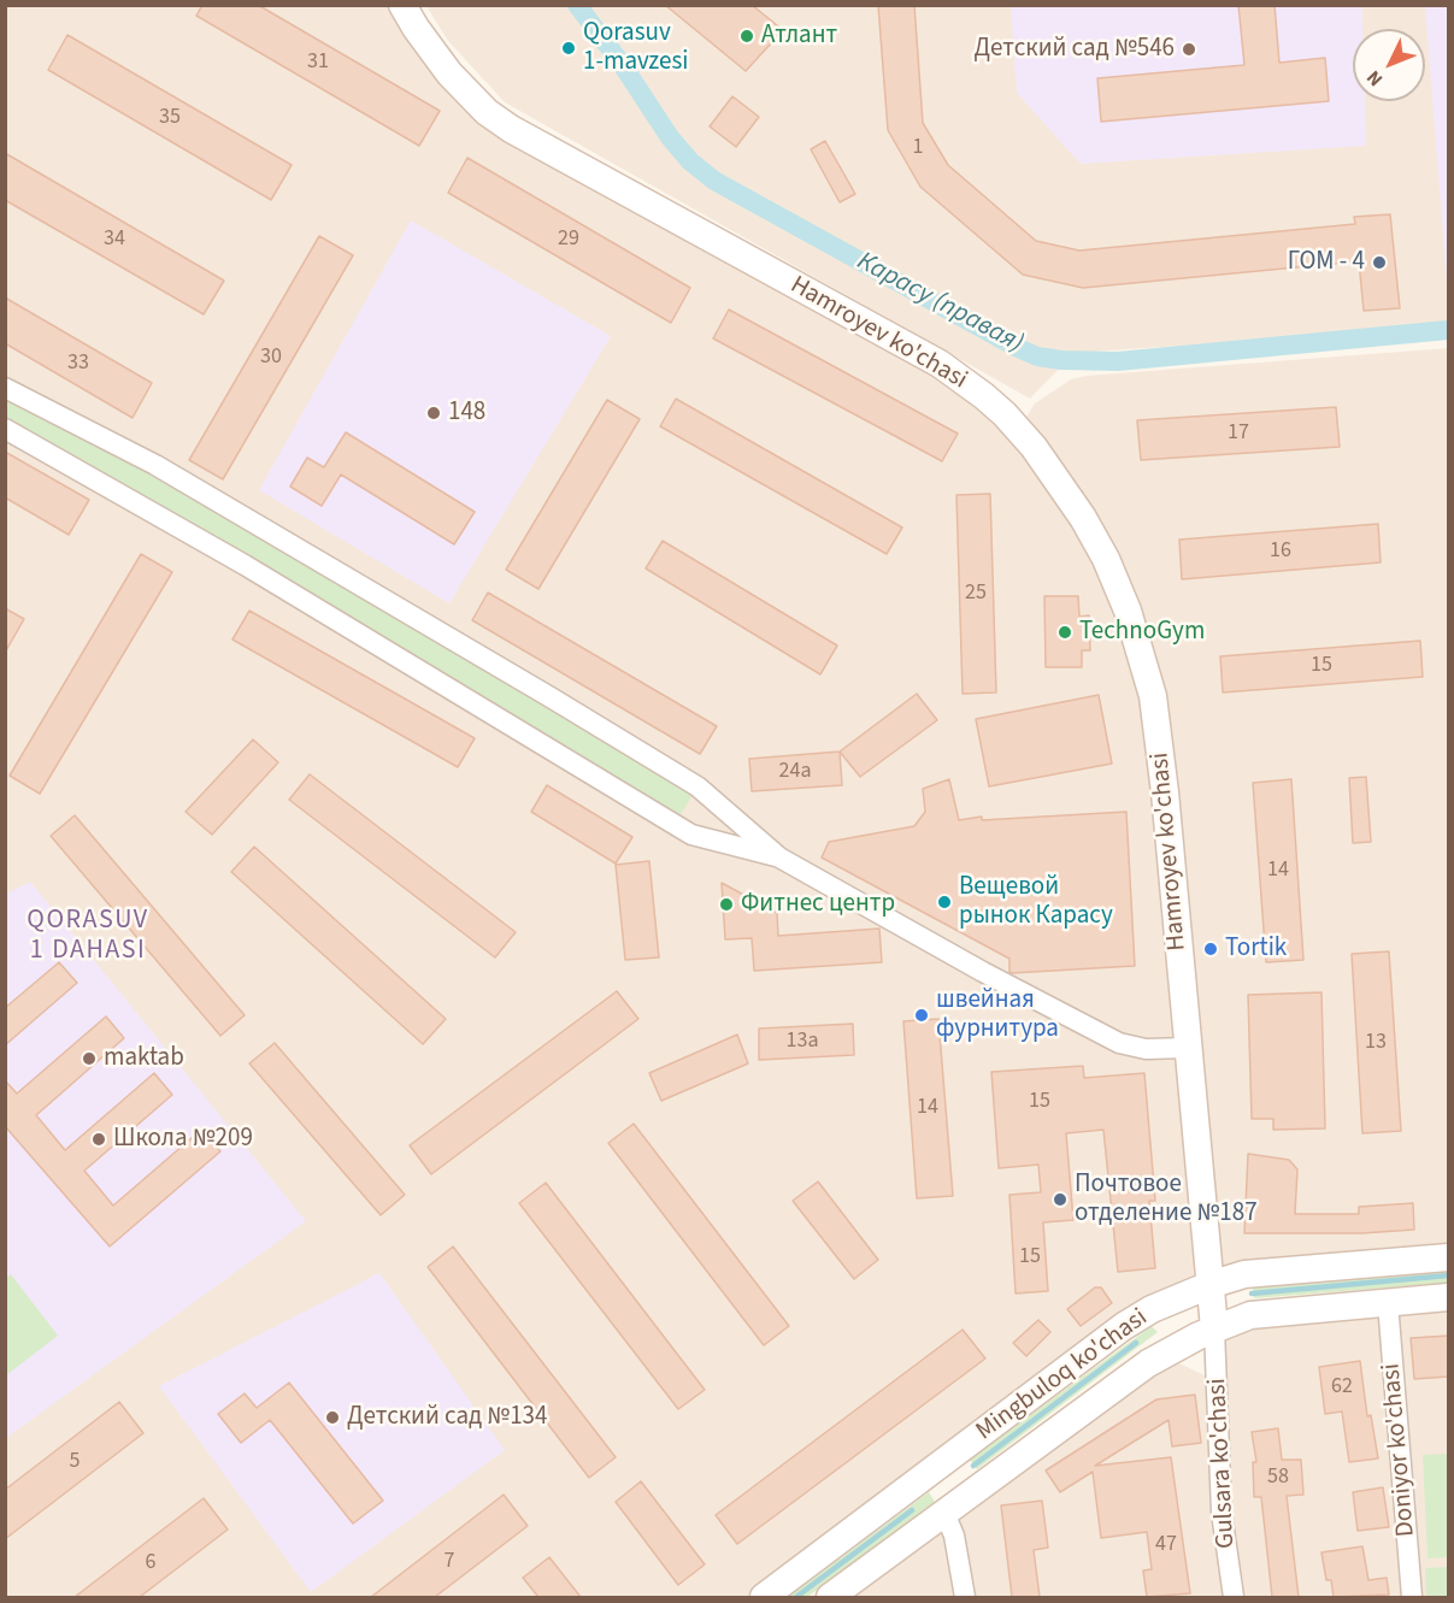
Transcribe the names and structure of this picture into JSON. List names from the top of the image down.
{
  "streets": {
    "main road": ["Hamroyev ko'chasi", "Mingbuloq ko'chasi"],
    "street": ["Doniyor ko'chasi", "Gulsara ko'chasi"]
  },
  "crossings": [
    ["Hamroyev ko'chasi", "Mingbuloq ko'chasi"],
    ["Hamroyev ko'chasi", "Gulsara ko'chasi"],
    ["Mingbuloq ko'chasi", "Doniyor ko'chasi"],
    ["Mingbuloq ko'chasi", "Gulsara ko'chasi"]
  ],
  "districts": ["QORASUV 1 DAHASI"],
  "water": ["Карасу (правая)"],
  "places": [
    "Атлант",
    "Qorasuv 1-mavzesi",
    "Детский сад №546",
    "ГОМ - 4",
    "148",
    "TechnoGym",
    "Вещевой рынок Карасу",
    "Фитнес центр",
    "Tortik",
    "швейная фурнитура",
    "maktab",
    "Школа №209",
    "Почтовое отделение №187",
    "Детский сад №134"
  ],
  "house_numbers": [
    "31",
    "35",
    "1",
    "34",
    "29",
    "30",
    "33",
    "17",
    "16",
    "25",
    "15",
    "24а",
    "14",
    "13а",
    "13",
    "15",
    "14",
    "15",
    "62",
    "5",
    "58",
    "47",
    "7",
    "6"
  ],
  "north": "bottom left"
}
